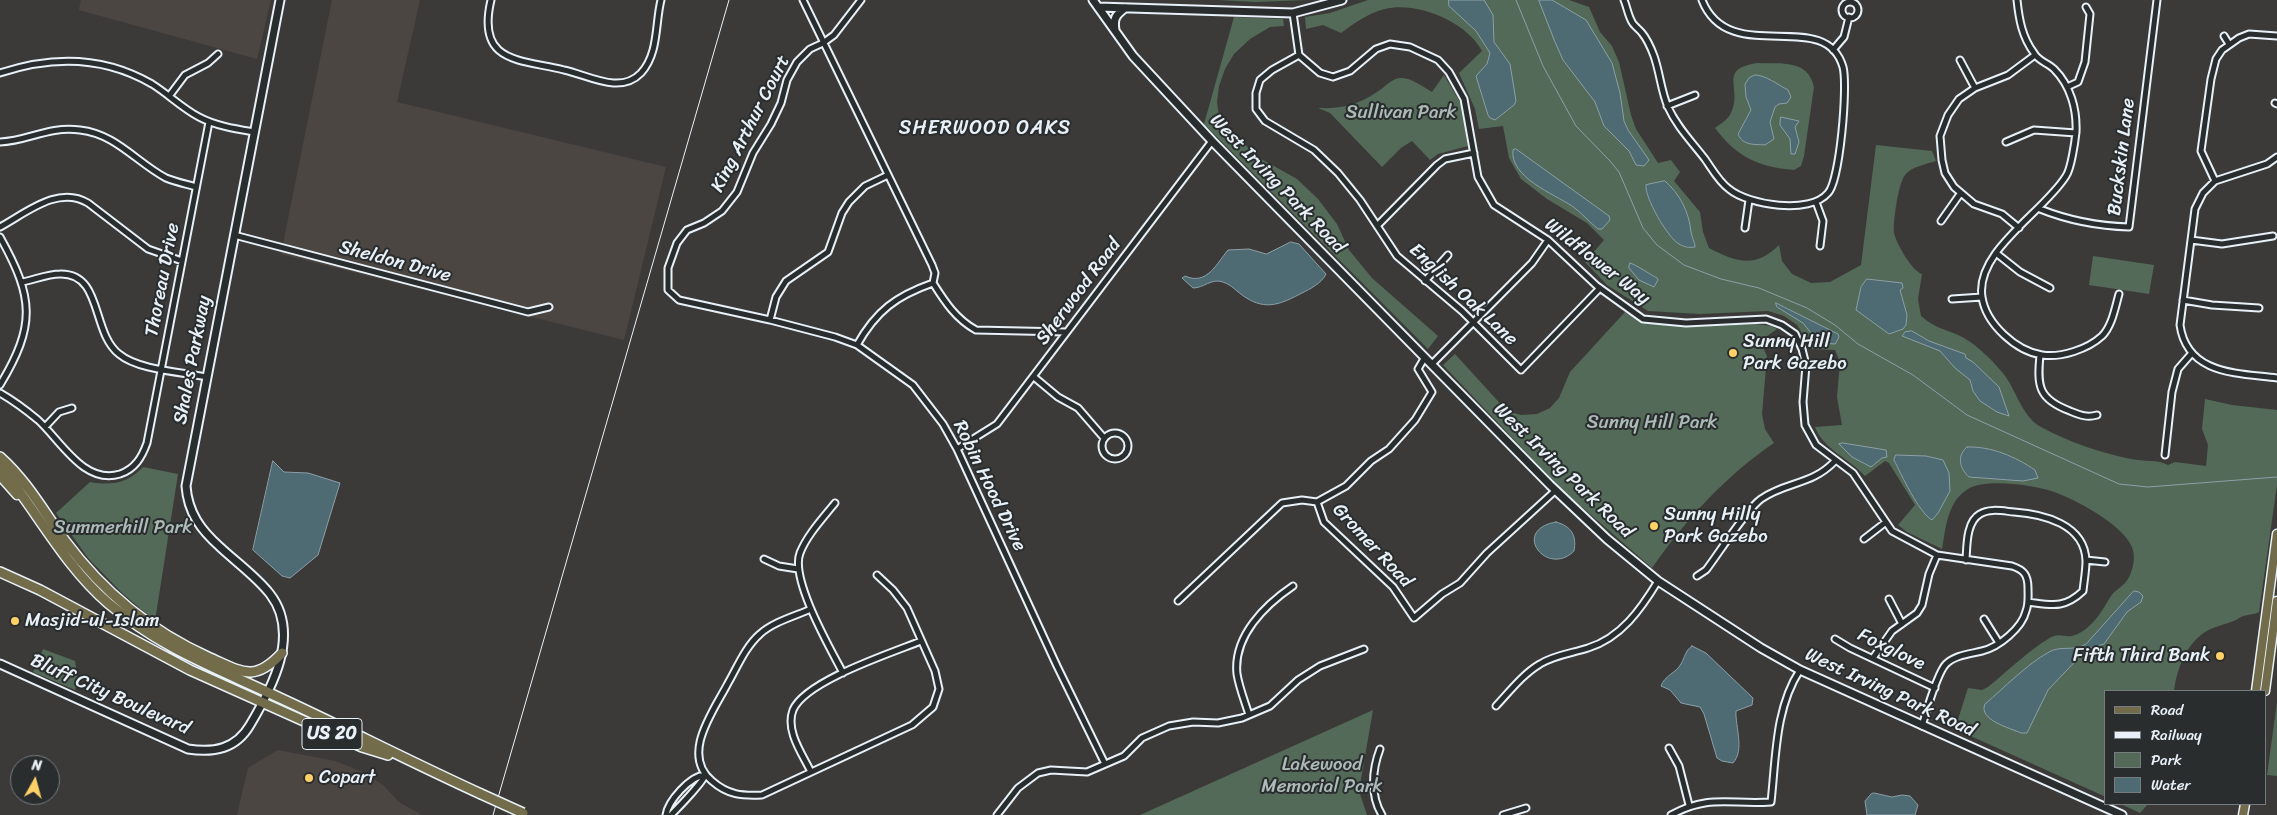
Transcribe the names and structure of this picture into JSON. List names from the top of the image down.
{
  "streets": {
    "highway": ["US 20"],
    "main road": ["West Irving Park Road", "Shales Parkway", "Bluff City Boulevard"],
    "street": [
      "King Arthur Court",
      "Buckskin Lane",
      "Sheldon Drive",
      "Wildflower Way",
      "Thoreau Drive",
      "Sherwood Road",
      "English Oak Lane",
      "Robin Hood Drive",
      "Gromer Road",
      "Foxglove"
    ]
  },
  "crossings": [
    ["King Arthur Court", "Robin Hood Drive"],
    ["West Irving Park Road", "Wildflower Way"],
    ["West Irving Park Road", "Sherwood Road"],
    ["West Irving Park Road", "Gromer Road"],
    ["Sheldon Drive", "Shales Parkway"],
    ["Wildflower Way", "English Oak Lane"],
    ["Wildflower Way", "Foxglove"],
    ["Sherwood Road", "Robin Hood Drive"],
    ["Shales Parkway", "Bluff City Boulevard"],
    ["Shales Parkway", "US 20"],
    ["Bluff City Boulevard", "US 20"]
  ],
  "districts": ["SHERWOOD OAKS"],
  "parks": [
    "Sullivan Park",
    "Sunny Hill Park",
    "Summerhill Park",
    "Lakewood Memorial Park"
  ],
  "places": [
    "Sunny Hill Park Gazebo",
    "Sunny Hilly Park Gazebo",
    "Masjid-ul-Islam",
    "Fifth Third Bank",
    "Copart"
  ],
  "legend": [
    "Road",
    "Railway",
    "Park",
    "Water"
  ],
  "north": "top"
}
